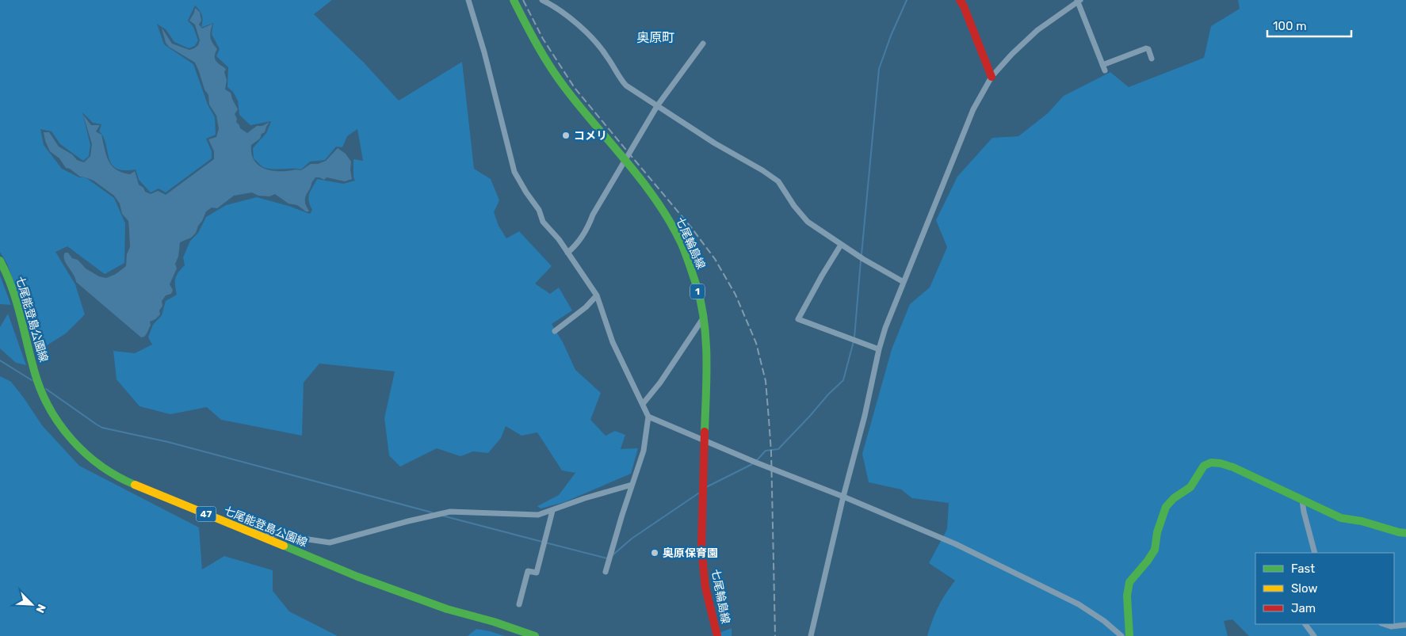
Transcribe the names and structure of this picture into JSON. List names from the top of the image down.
{
  "streets": {
    "main road": [
      "七尾輪島線",
      "1",
      "七尾能登島公園線",
      "47"
    ]
  },
  "districts": ["奥原町"],
  "places": ["コメリ", "奥原保育園"],
  "legend": ["Fast", "Slow", "Jam"],
  "scale_bar": "100 m",
  "north": "bottom right"
}
